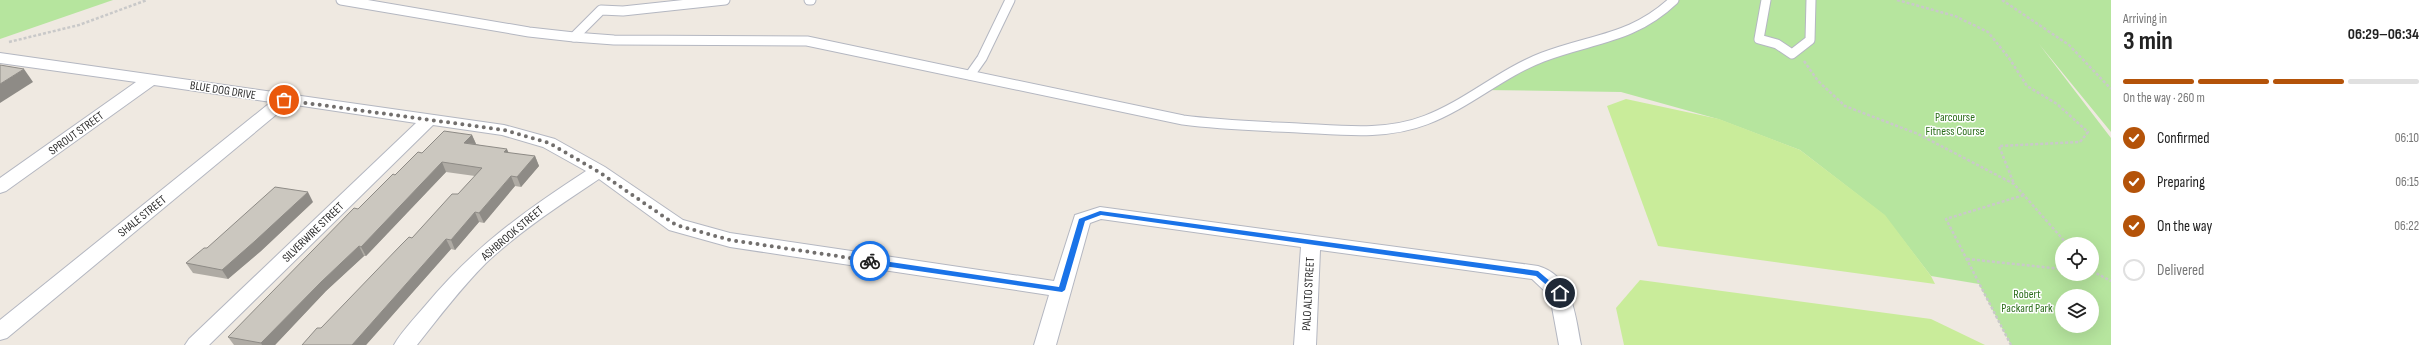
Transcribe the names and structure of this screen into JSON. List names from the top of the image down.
{
  "streets": {
    "street": [
      "BLUE DOG DRIVE",
      "SPROUT STREET",
      "SHALE STREET",
      "SILVERWIRE STREET",
      "ASHBROOK STREET",
      "PALO ALTO STREET"
    ]
  },
  "crossings": [
    ["BLUE DOG DRIVE", "SPROUT STREET"],
    ["BLUE DOG DRIVE", "SHALE STREET"],
    ["BLUE DOG DRIVE", "SILVERWIRE STREET"],
    ["BLUE DOG DRIVE", "ASHBROOK STREET"]
  ],
  "parks": ["Parcourse Fitness Course", "Robert Packard Park"],
  "page": {
    "heading": ["3 min", "Arriving in", "06:29–06:34"],
    "bar": "On the way · 260 m",
    "list": [
      ["Confirmed", "06:10"],
      ["Preparing", "06:15"],
      ["On the way", "06:22"],
      "Delivered"
    ]
  }
}
